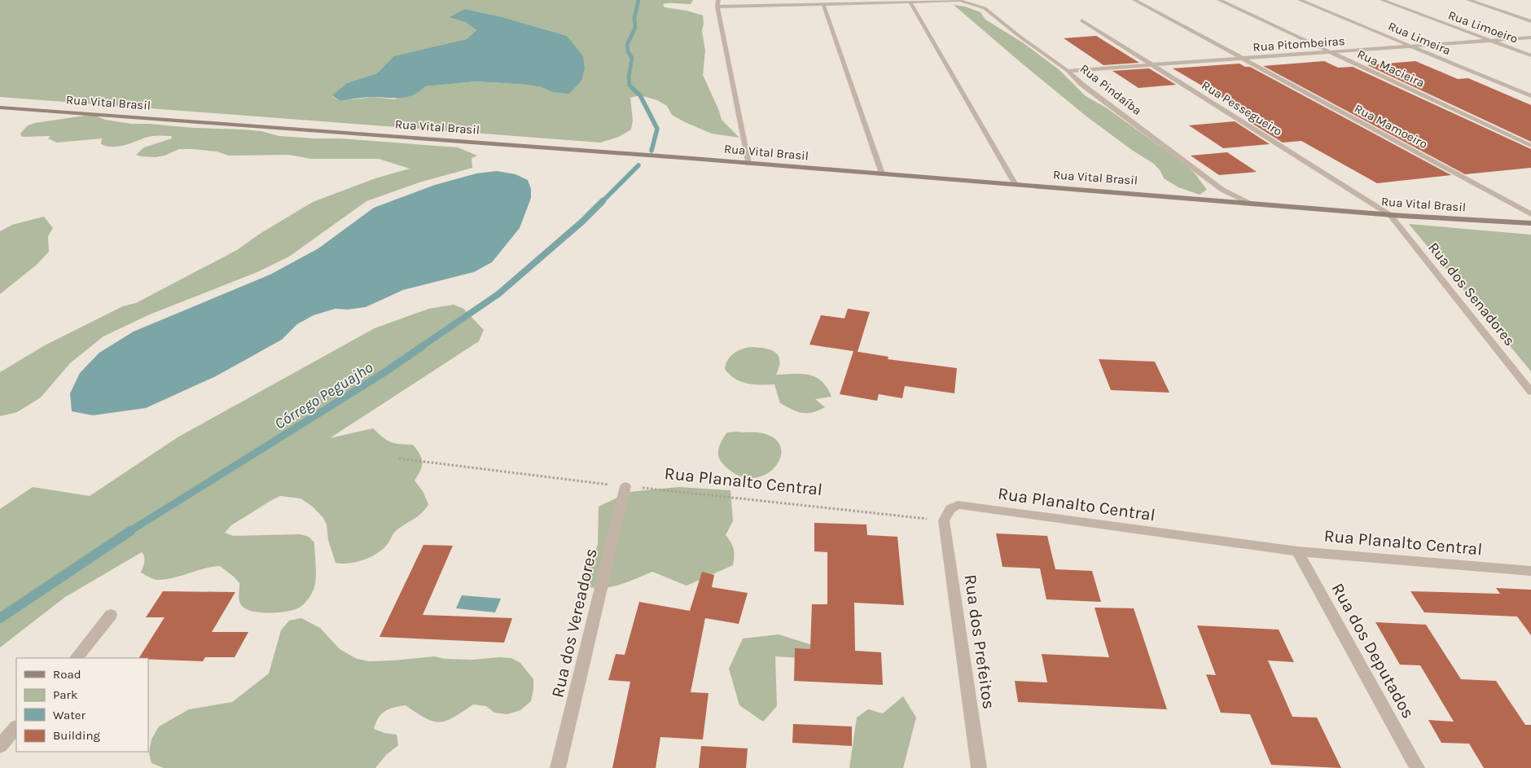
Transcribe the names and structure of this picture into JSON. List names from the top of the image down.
{
  "streets": {
    "main road": ["Rua Vital Brasil"],
    "street": [
      "Rua Limoeiro",
      "Rua Limeira",
      "Rua Pitombeiras",
      "Rua Macieira",
      "Rua Pindaíba",
      "Rua Pessegueiro",
      "Rua Mamoeiro",
      "Rua dos Senadores",
      "Rua Planalto Central",
      "Rua dos Vereadores",
      "Rua dos Prefeitos",
      "Rua dos Deputados"
    ]
  },
  "crossings": [
    ["Rua Limoeiro", "Rua Pitombeiras"],
    ["Rua Limeira", "Rua Pitombeiras"],
    ["Rua Pitombeiras", "Rua Macieira"],
    ["Rua Pitombeiras", "Rua Pindaíba"],
    ["Rua Pitombeiras", "Rua Pessegueiro"],
    ["Rua Pitombeiras", "Rua Mamoeiro"],
    ["Rua Pindaíba", "Rua Vital Brasil"],
    ["Rua Vital Brasil", "Rua Pessegueiro"],
    ["Rua Vital Brasil", "Rua dos Senadores"],
    ["Rua Pessegueiro", "Rua dos Senadores"],
    ["Rua Planalto Central", "Rua dos Vereadores"],
    ["Rua Planalto Central", "Rua dos Prefeitos"],
    ["Rua Planalto Central", "Rua dos Deputados"]
  ],
  "water": ["Córrego Peguajho"],
  "legend": [
    "Road",
    "Park",
    "Water",
    "Building"
  ]
}
